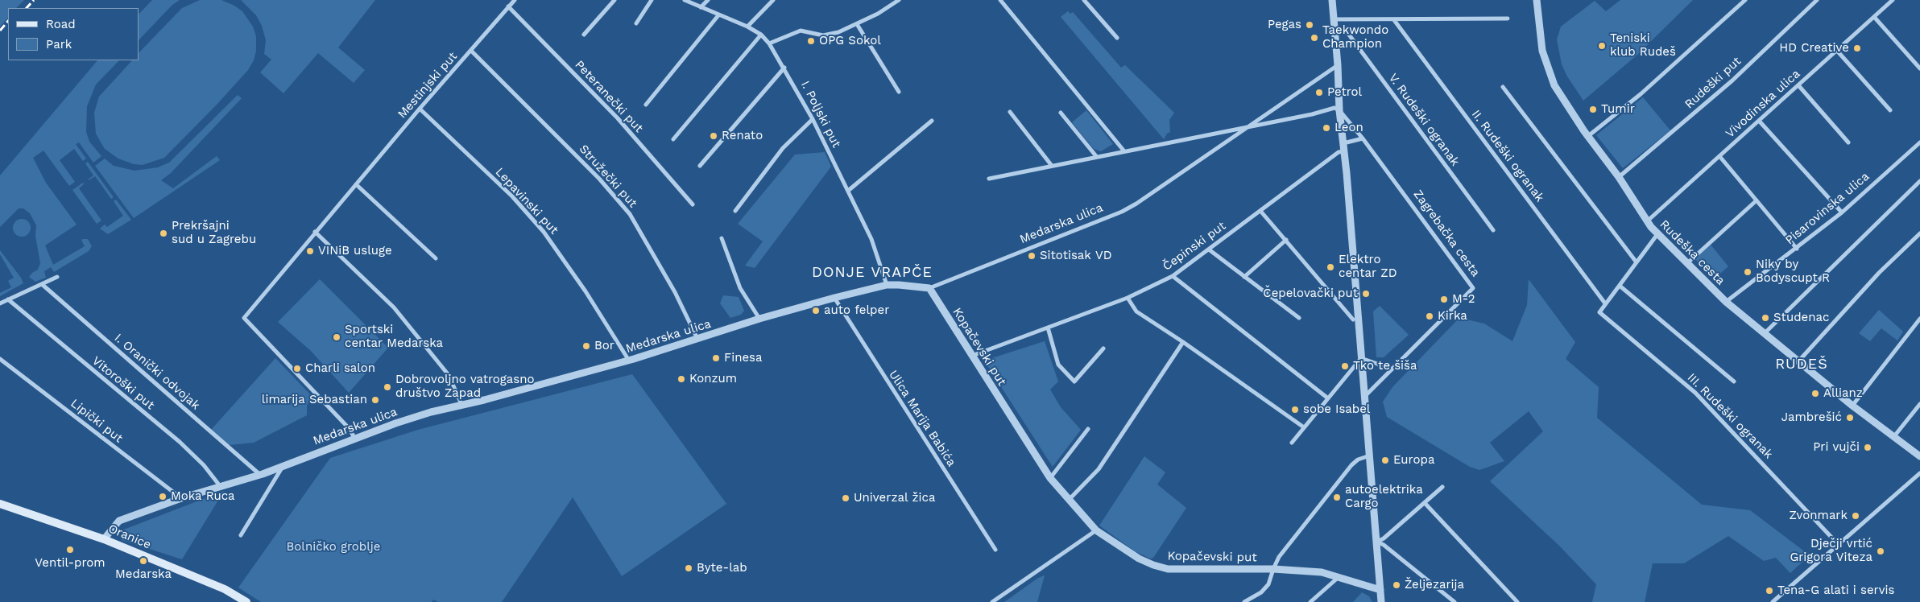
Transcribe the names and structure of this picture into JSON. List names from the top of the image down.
{
  "streets": {
    "main road": ["Oranice"],
    "street": [
      "Rudeški put",
      "Mestinjski put",
      "Peteranečki put",
      "Vivodinska ulica",
      "I. Poljski put",
      "V. Rudeški ogranak",
      "II. Rudeški ogranak",
      "Stružečki put",
      "Lepavinski put",
      "Pisarovinska ulica",
      "Medarska ulica",
      "Zagrebačka cesta",
      "Čepinski put",
      "Rudeška cesta",
      "Kopačevski put",
      "I. Oranički odvojak",
      "Vitoroški put",
      "III. Rudeški ogranak",
      "Ulica Marija Babića",
      "Lipički put"
    ]
  },
  "crossings": [
    ["Rudeški put", "Rudeška cesta"],
    ["Mestinjski put", "Peteranečki put"],
    ["Mestinjski put", "Stružečki put"],
    ["Mestinjski put", "Lepavinski put"],
    ["Mestinjski put", "Medarska ulica"],
    ["Vivodinska ulica", "Rudeška cesta"],
    ["I. Poljski put", "Medarska ulica"],
    ["II. Rudeški ogranak", "III. Rudeški ogranak"],
    ["Stružečki put", "Medarska ulica"],
    ["Lepavinski put", "Medarska ulica"],
    ["Pisarovinska ulica", "Rudeška cesta"],
    ["Medarska ulica", "Kopačevski put"],
    ["Medarska ulica", "I. Oranički odvojak"],
    ["Medarska ulica", "Vitoroški put"],
    ["Medarska ulica", "Ulica Marija Babića"],
    ["Medarska ulica", "Lipički put"],
    ["Medarska ulica", "Oranice"],
    ["Čepinski put", "Kopačevski put"]
  ],
  "districts": ["DONJE VRAPČE", "RUDEŠ"],
  "parks": ["Bolničko groblje"],
  "places": [
    "Pegas",
    "Taekwondo Champion",
    "OPG Sokol",
    "Teniski klub Rudeš",
    "HD Creative",
    "Petrol",
    "Tumir",
    "Leon",
    "Renato",
    "Prekršajni sud u Zagrebu",
    "VINiB usluge",
    "Sitotisak VD",
    "Elektro centar ZD",
    "Niky by Bodyscupt R",
    "Čepelovački put",
    "M-2",
    "auto felper",
    "Kirka",
    "Studenac",
    "Sportski centar Medarska",
    "Bor",
    "Finesa",
    "Tko te šiša",
    "Charli salon",
    "Konzum",
    "Dobrovoljno vatrogasno društvo Zapad",
    "Allianz",
    "limarija Sebastian",
    "sobe Isabel",
    "Jambrešić",
    "Pri vujči",
    "Europa",
    "Moka Ruca",
    "autoelektrika Cargo",
    "Univerzal žica",
    "Zvonmark",
    "Ventil-prom",
    "Dječji vrtić Grigora Viteza",
    "Medarska",
    "Byte-lab",
    "Željezarija",
    "Tena-G alati i servis"
  ],
  "legend": ["Road", "Park"]
}
